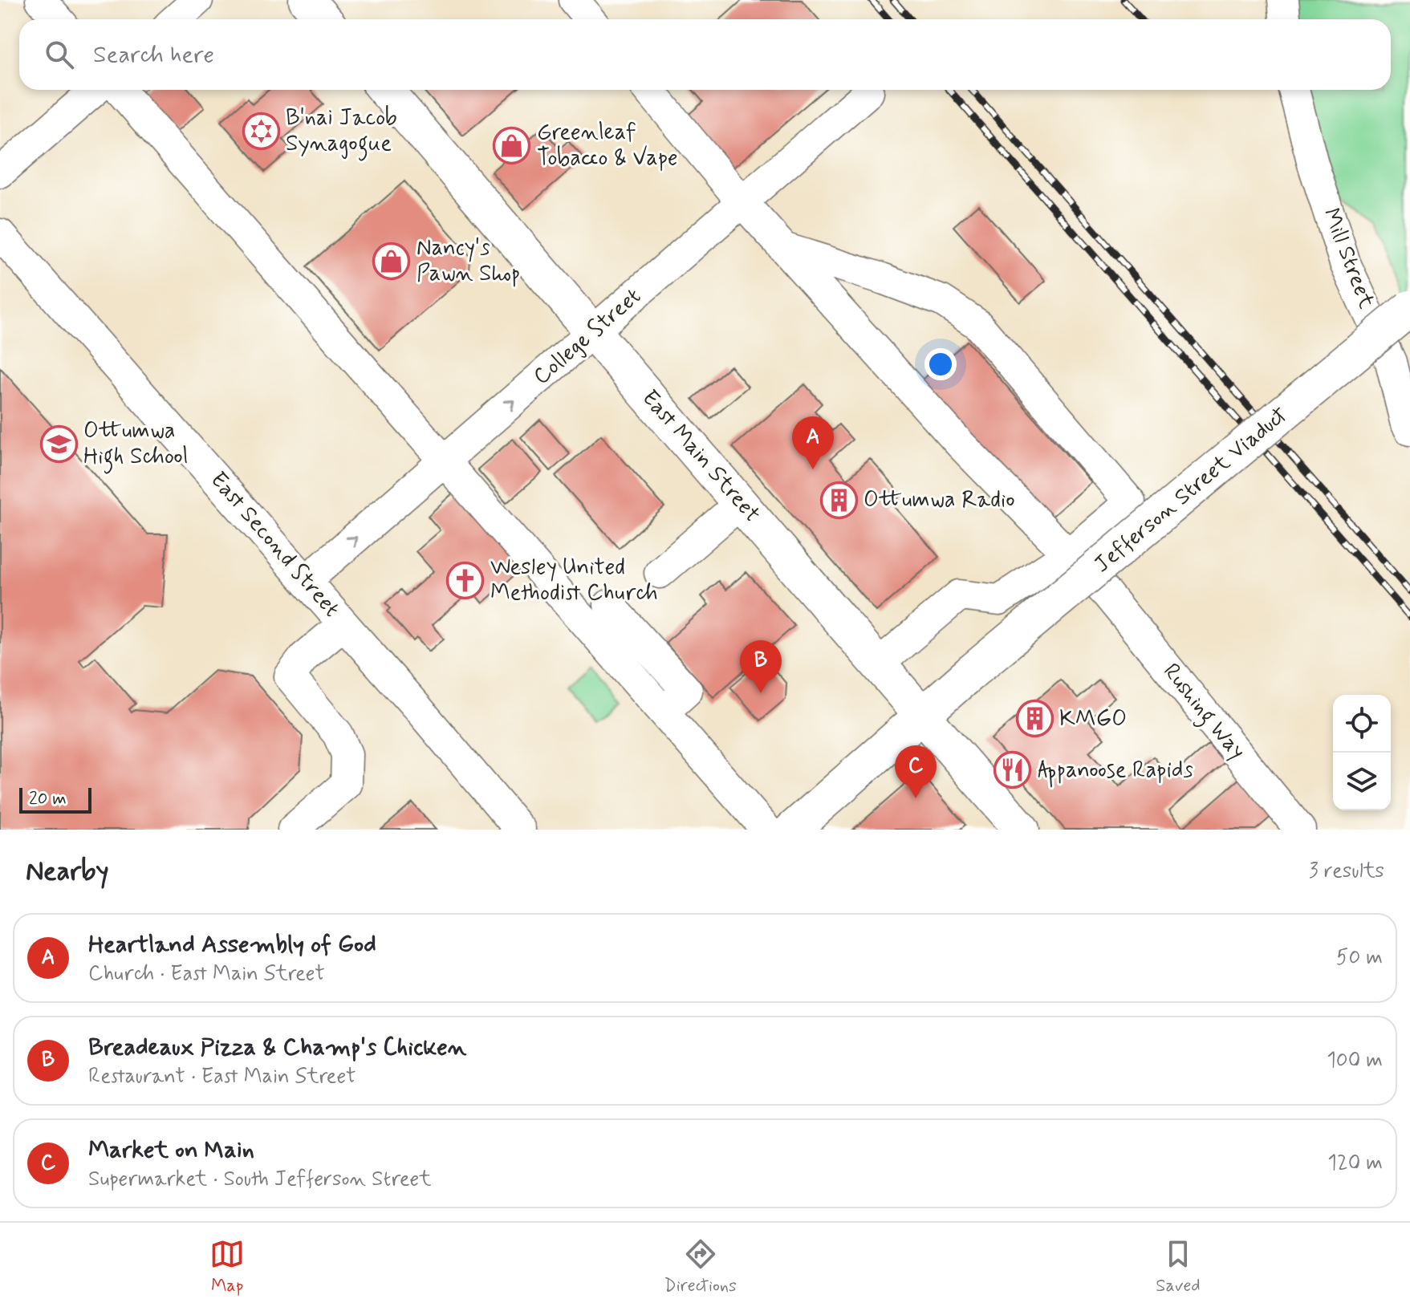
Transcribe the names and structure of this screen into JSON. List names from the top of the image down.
{
  "streets": {
    "main road": ["East Main Street", "Jefferson Street Viaduct"],
    "street": [
      "Mill Street",
      "College Street",
      "East Second Street",
      "Rushing Way"
    ]
  },
  "crossings": [
    ["College Street", "East Main Street"],
    ["College Street", "East Second Street"],
    ["College Street", "Rushing Way"],
    ["East Main Street", "Jefferson Street Viaduct"]
  ],
  "one_way": ["College Street"],
  "places": {
    "synagogue": ["B'nai Jacob Synagogue"],
    "shop": ["Greenleaf Tobacco & Vape", "Nancy's Pawn Shop"],
    "school or university": ["Ottumwa High School"],
    "building": ["Ottumwa Radio", "KMGO"],
    "church": ["Wesley United Methodist Church"],
    "restaurant": ["Appanoose Rapids"]
  },
  "scale_bar": "20 m",
  "page": {
    "search": "Search here",
    "pins": ["A", "B", "C"],
    "scale": "20 m",
    "heading": ["Nearby", "3 results"],
    "list": [
      {
        "mark": "A",
        "name": "Heartland Assembly of God",
        "note": "Church · East Main Street",
        "value": "50 m"
      },
      {
        "mark": "B",
        "name": "Breadeaux Pizza & Champ's Chicken",
        "note": "Restaurant · East Main Street",
        "value": "100 m"
      },
      {
        "mark": "C",
        "name": "Market on Main",
        "note": "Supermarket · South Jefferson Street",
        "value": "120 m"
      }
    ],
    "nav": ["Map", "Directions", "Saved"]
  }
}
